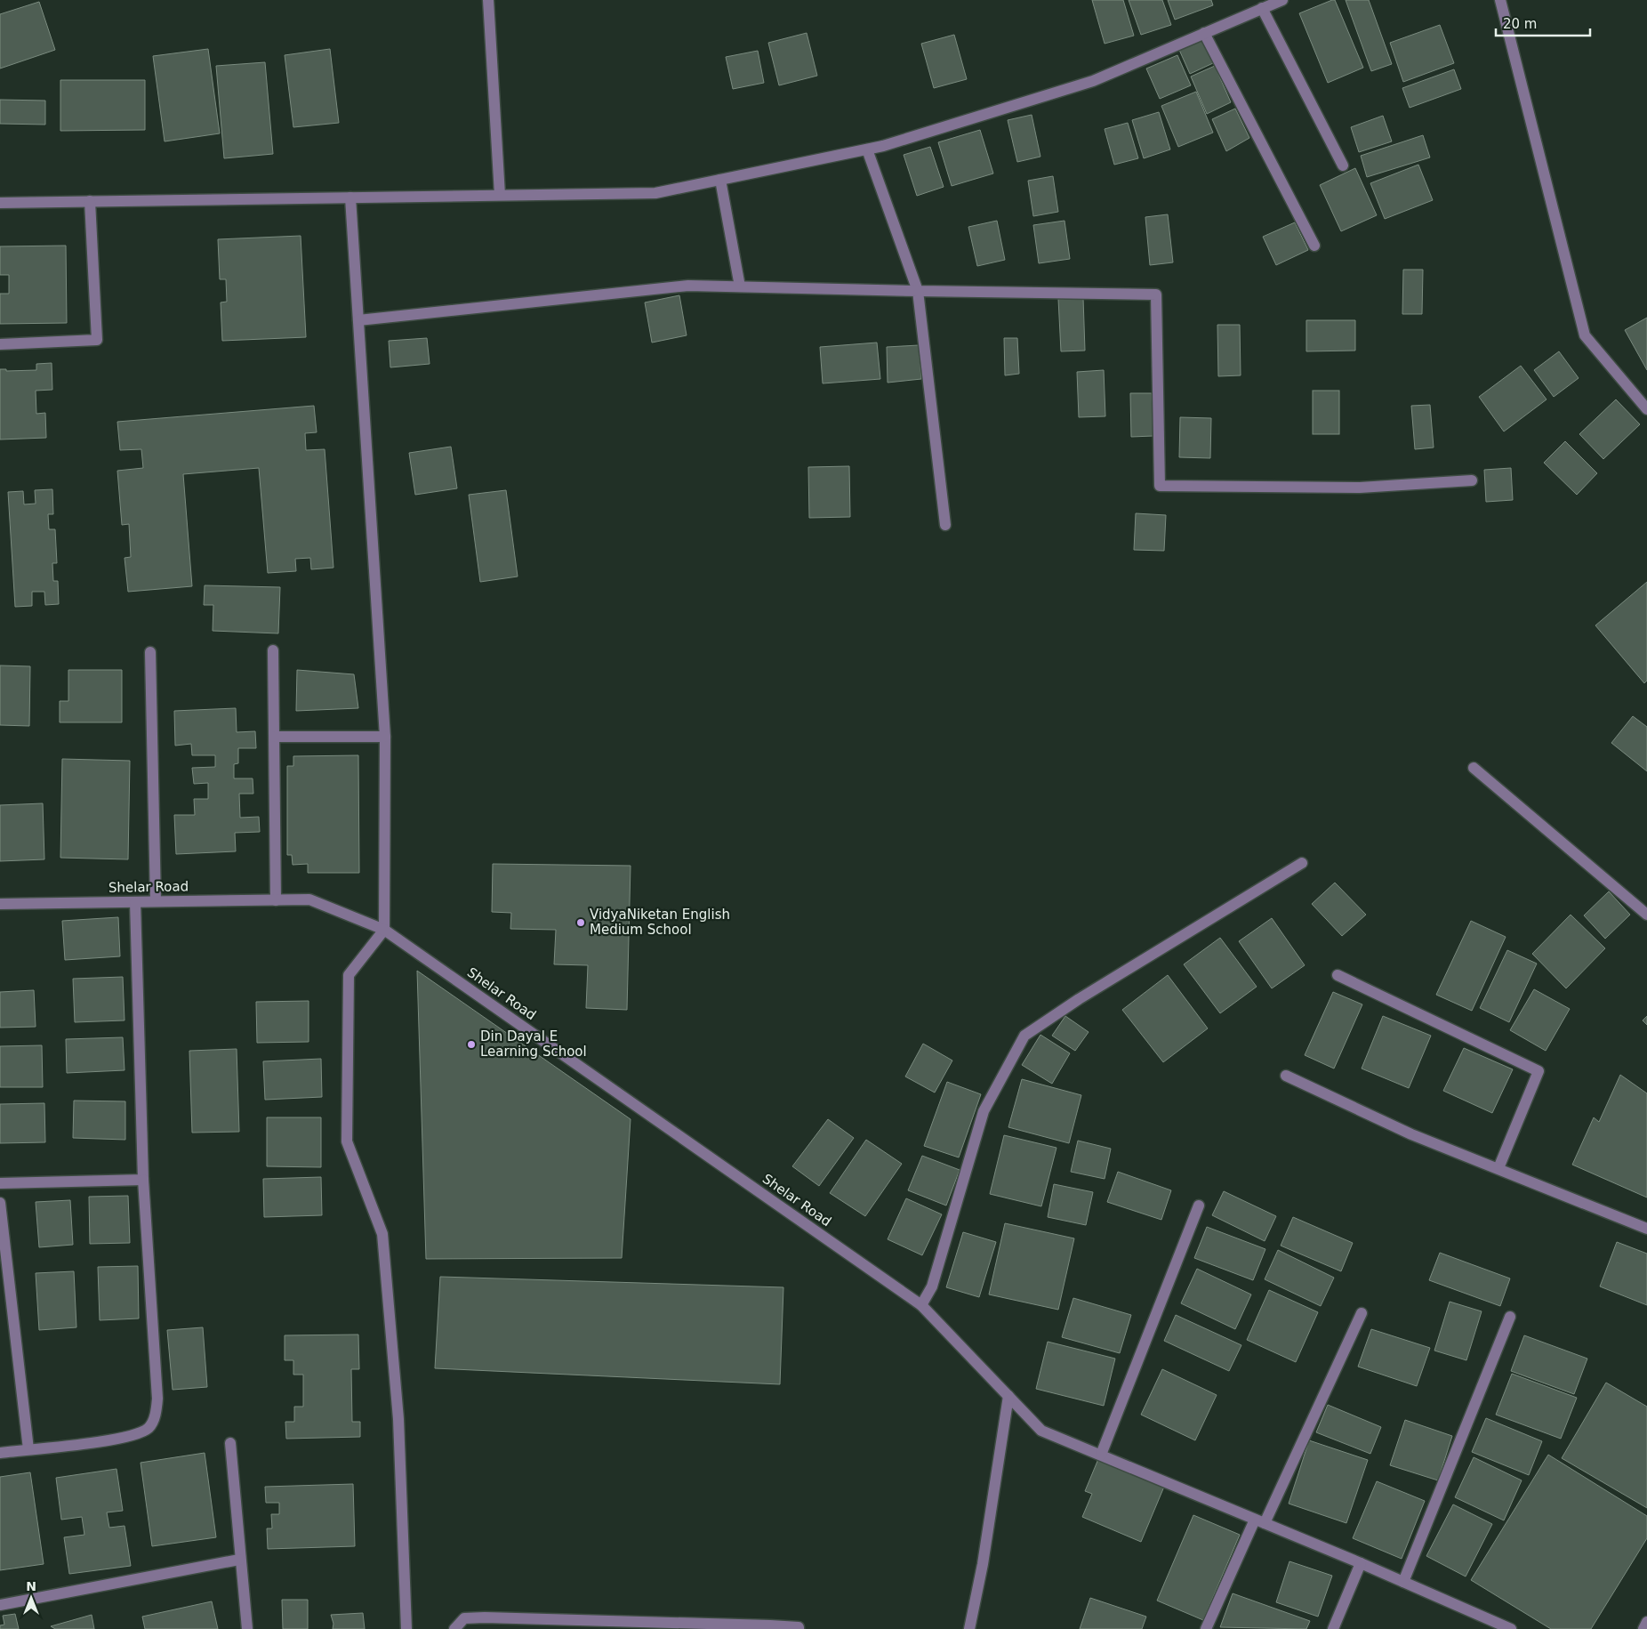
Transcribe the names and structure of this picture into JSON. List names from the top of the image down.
{
  "streets": {
    "street": ["Shelar Road"]
  },
  "places": ["VidyaNiketan English Medium School", "Din Dayal E Learning School"],
  "scale_bar": "20 m",
  "north": "top"
}
